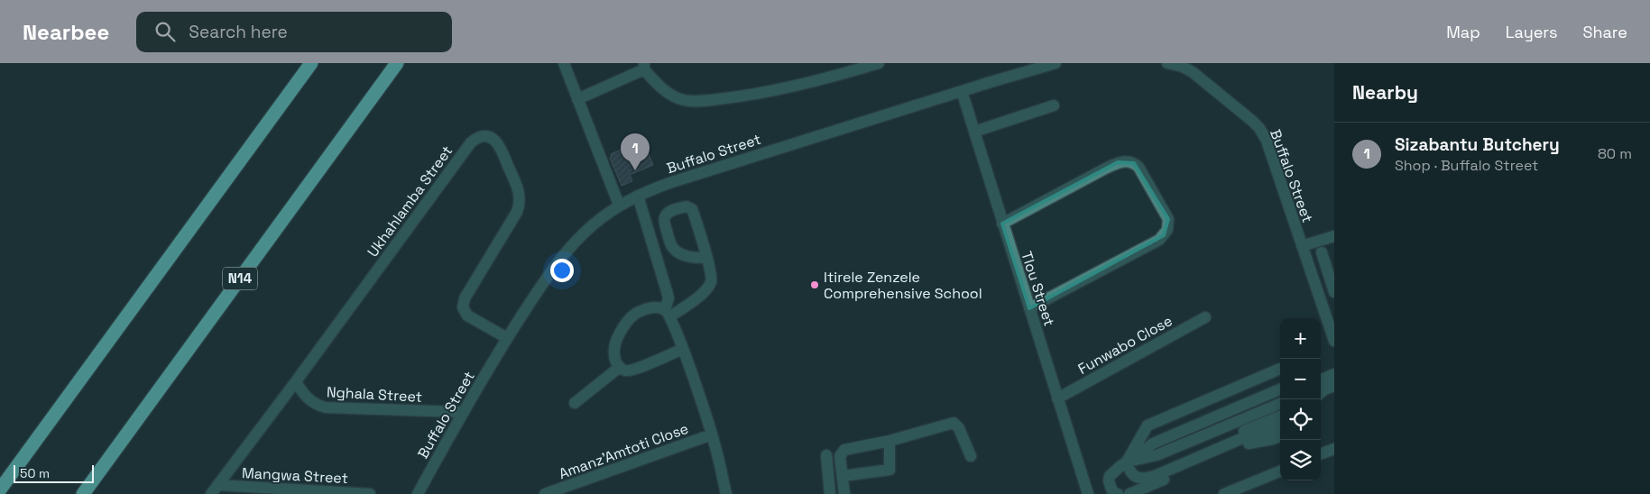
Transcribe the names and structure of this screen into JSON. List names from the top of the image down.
{
  "streets": {
    "highway": ["N14"],
    "street": [
      "Buffalo Street",
      "Ukhahlamba Street",
      "Tlou Street",
      "Funwabo Close",
      "Nghala Street",
      "Amanz'Amtoti Close",
      "Mangwa Street"
    ]
  },
  "crossings": [
    ["Buffalo Street", "Ukhahlamba Street"],
    ["Buffalo Street", "Tlou Street"],
    ["Buffalo Street", "Nghala Street"],
    ["Ukhahlamba Street", "Nghala Street"],
    ["Ukhahlamba Street", "Mangwa Street"],
    ["Tlou Street", "Funwabo Close"]
  ],
  "places": ["Itirele Zenzele Comprehensive School"],
  "scale_bar": "50 m",
  "page": {
    "header": "Nearbee",
    "search": "Search here",
    "nav": ["Map", "Layers", "Share"],
    "heading": "Nearby",
    "list": [
      {
        "mark": "1",
        "name": "Sizabantu Butchery",
        "note": "Shop · Buffalo Street",
        "value": "80 m"
      }
    ],
    "pins": "1",
    "map_buttons": ["+", "−"],
    "scale": "50 m"
  }
}
